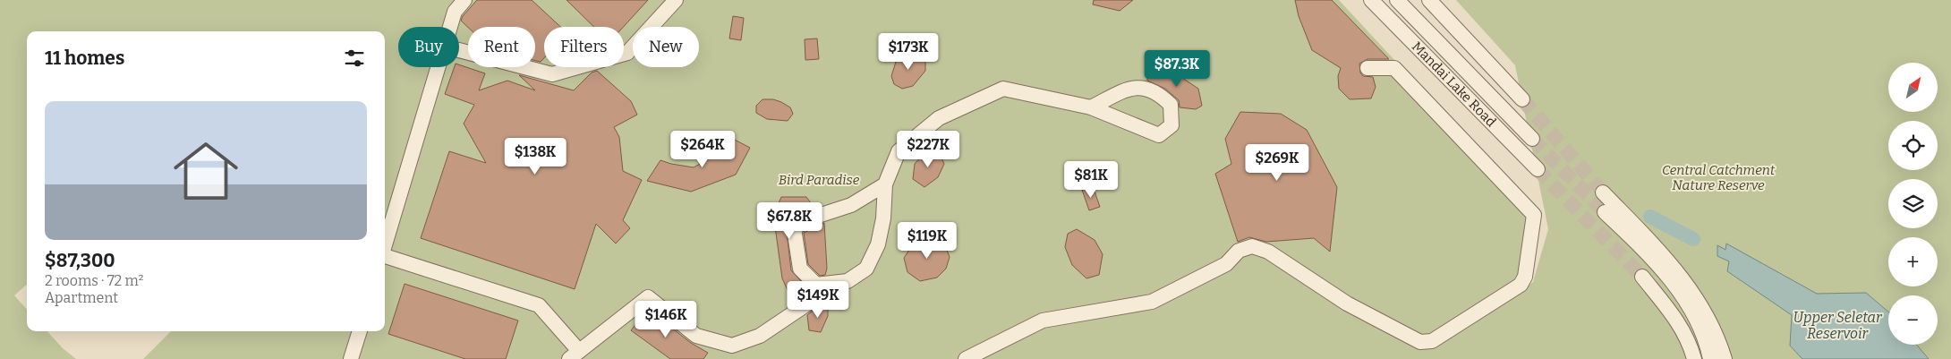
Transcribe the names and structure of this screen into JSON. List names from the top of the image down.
{
  "streets": {
    "street": ["Mandai Lake Road"]
  },
  "water": ["Upper Seletar Reservoir"],
  "parks": ["Central Catchment Nature Reserve", "Bird Paradise"],
  "north": "top right",
  "page": {
    "chip": [
      "Buy",
      "Rent",
      "Filters",
      "New"
    ],
    "heading": "11 homes",
    "price": [
      "$173K",
      "$87.3K",
      "$264K",
      "$227K",
      "$138K",
      "$269K",
      "$81K",
      "$67.8K",
      "$119K",
      "$149K",
      "$146K"
    ],
    "map_buttons": ["+", "−"],
    "list": [
      {
        "name": "$87,300",
        "note": "2 rooms · 72 m² · Apartment"
      }
    ]
  }
}
